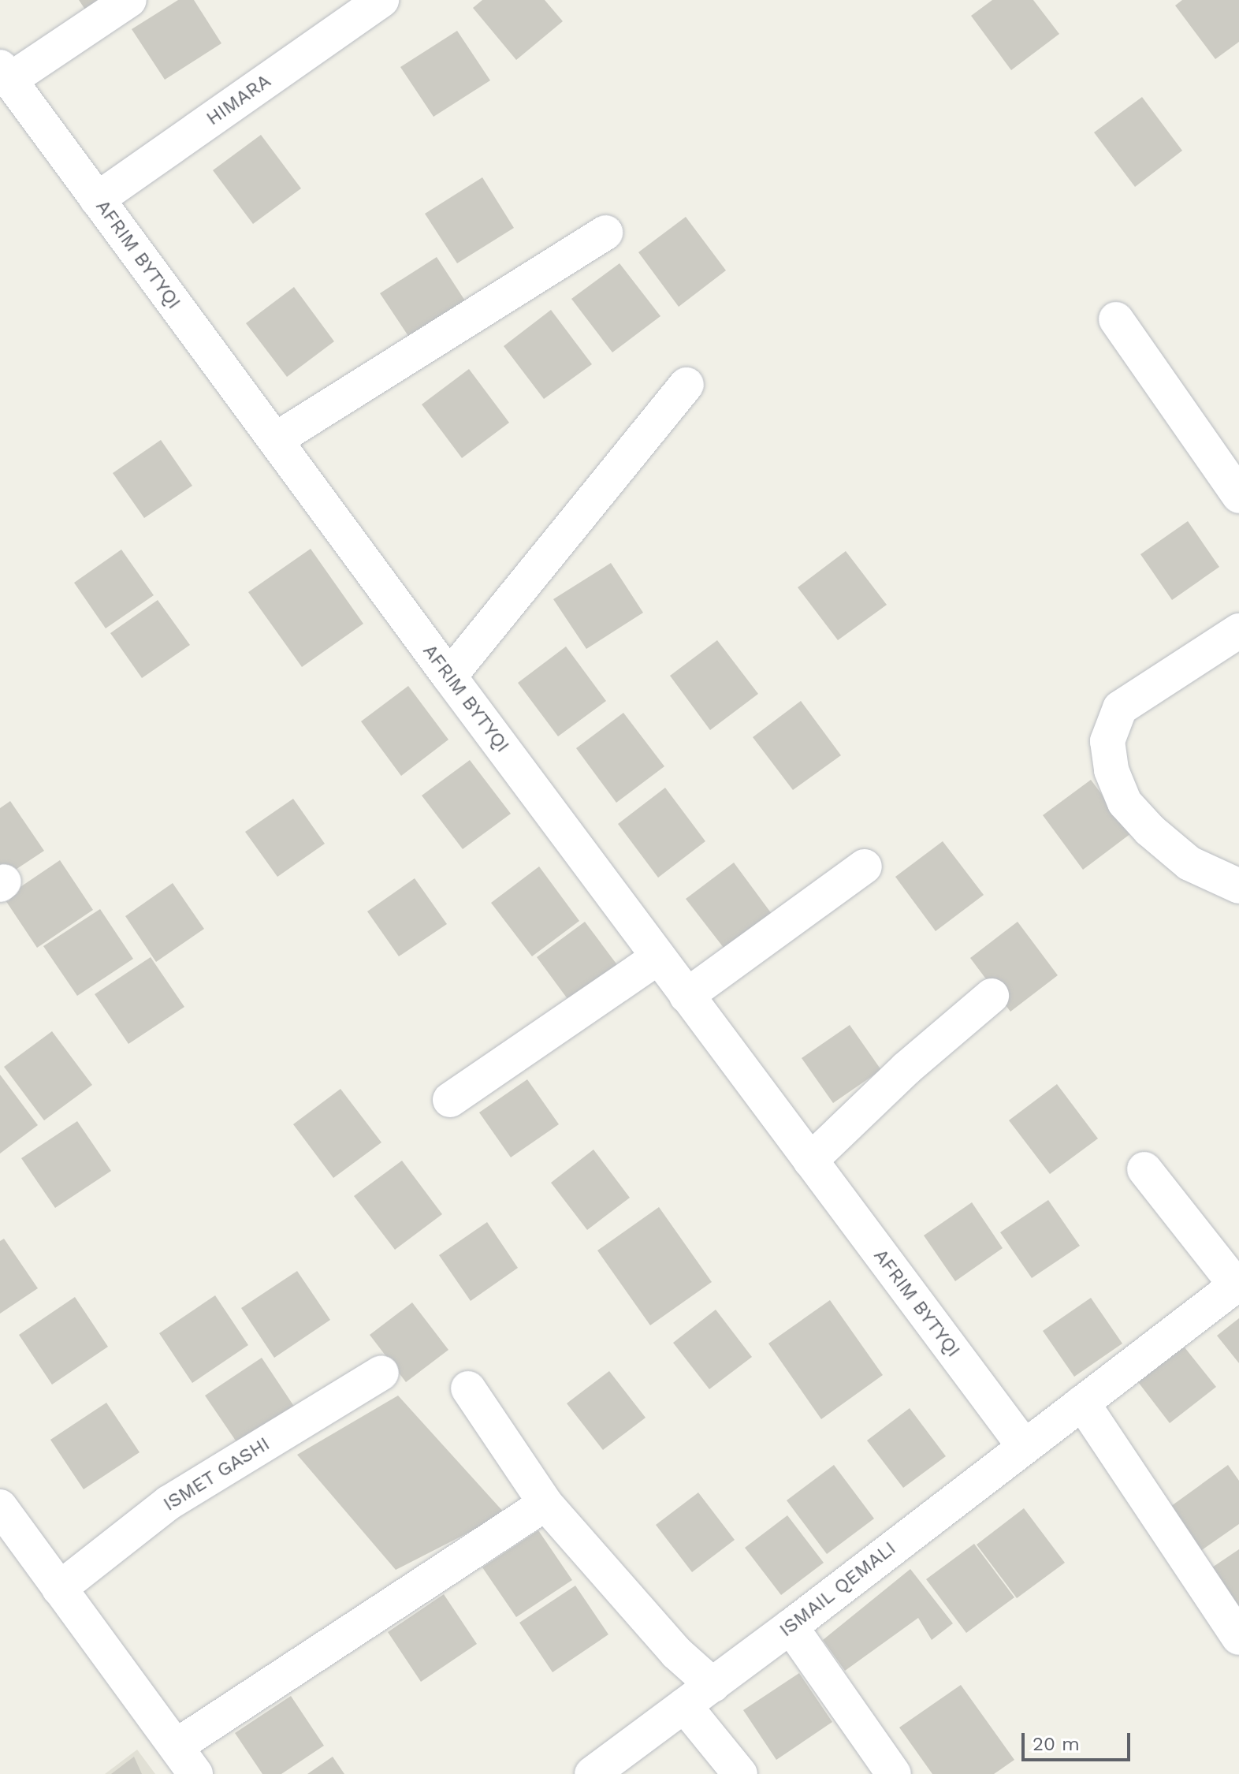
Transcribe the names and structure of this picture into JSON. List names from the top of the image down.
{
  "streets": {
    "street": [
      "HIMARA",
      "AFRIM BYTYQI",
      "ISMET GASHI",
      "ISMAIL QEMALI"
    ]
  },
  "crossings": [
    ["HIMARA", "AFRIM BYTYQI"],
    ["AFRIM BYTYQI", "ISMAIL QEMALI"]
  ],
  "scale_bar": "20 m"
}
